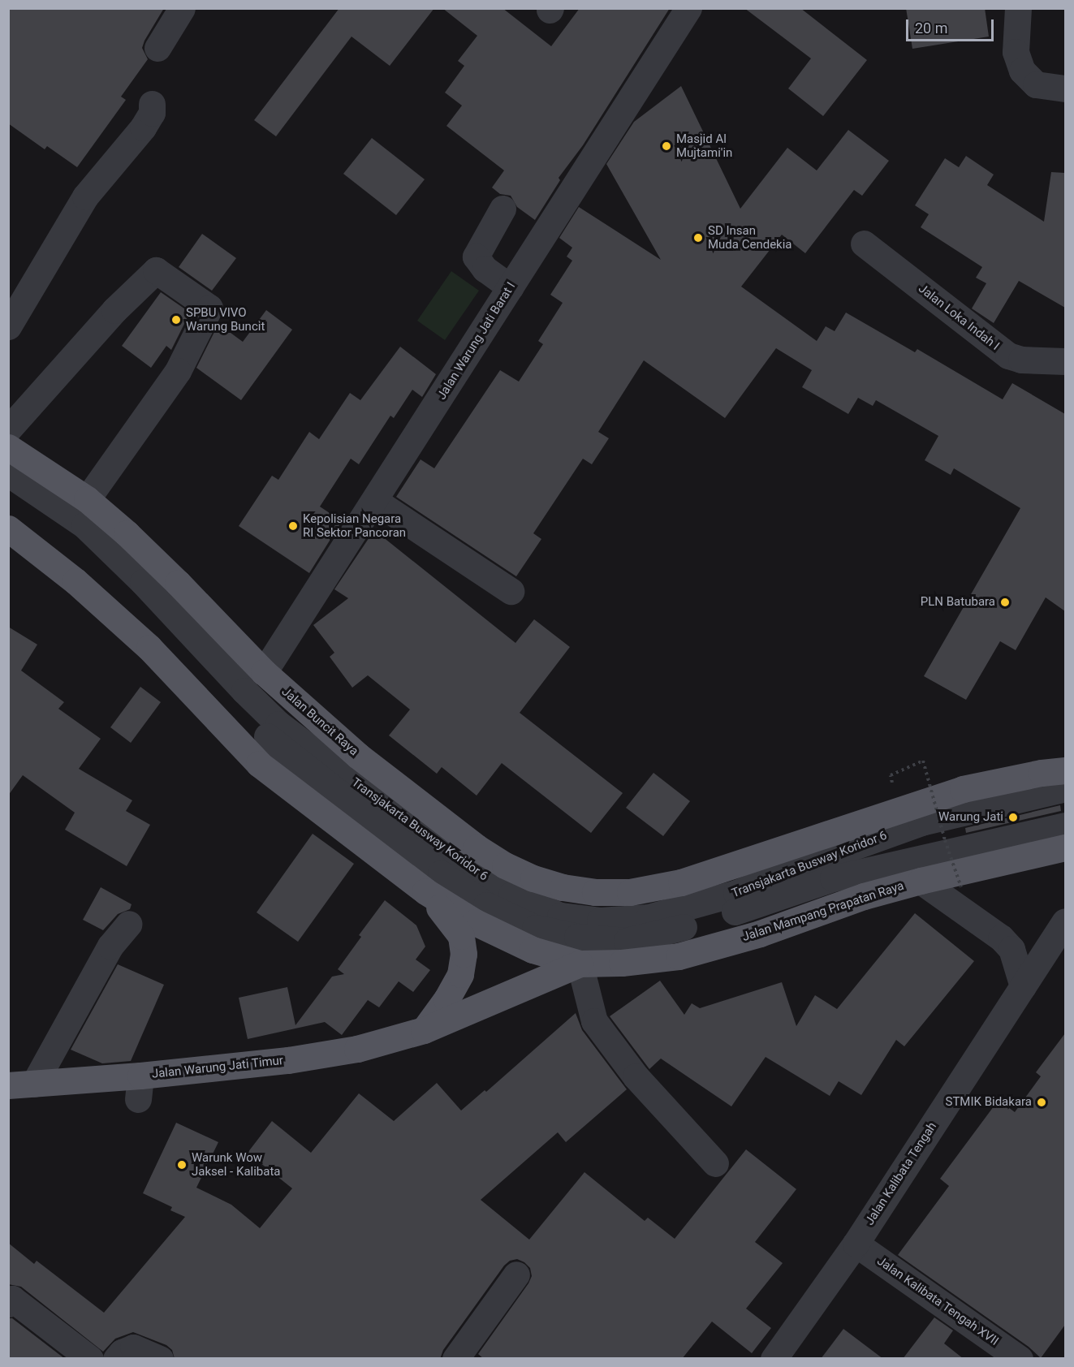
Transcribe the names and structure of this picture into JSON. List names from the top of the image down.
{
  "streets": {
    "main road": ["Jalan Buncit Raya", "Jalan Mampang Prapatan Raya", "Jalan Warung Jati Timur"],
    "street": [
      "Jalan Loka Indah I",
      "Jalan Warung Jati Barat I",
      "Transjakarta Busway Koridor 6",
      "Jalan Kalibata Tengah",
      "Jalan Kalibata Tengah XVII"
    ]
  },
  "crossings": [
    ["Jalan Warung Jati Barat I", "Jalan Buncit Raya"],
    ["Jalan Mampang Prapatan Raya", "Jalan Warung Jati Timur"],
    ["Jalan Kalibata Tengah", "Jalan Kalibata Tengah XVII"]
  ],
  "places": [
    "Masjid Al Mujtami'in",
    "SD Insan Muda Cendekia",
    "SPBU VIVO Warung Buncit",
    "Kepolisian Negara RI Sektor Pancoran",
    "PLN Batubara",
    "Warung Jati",
    "STMIK Bidakara",
    "Warunk Wow Jaksel - Kalibata"
  ],
  "scale_bar": "20 m"
}
